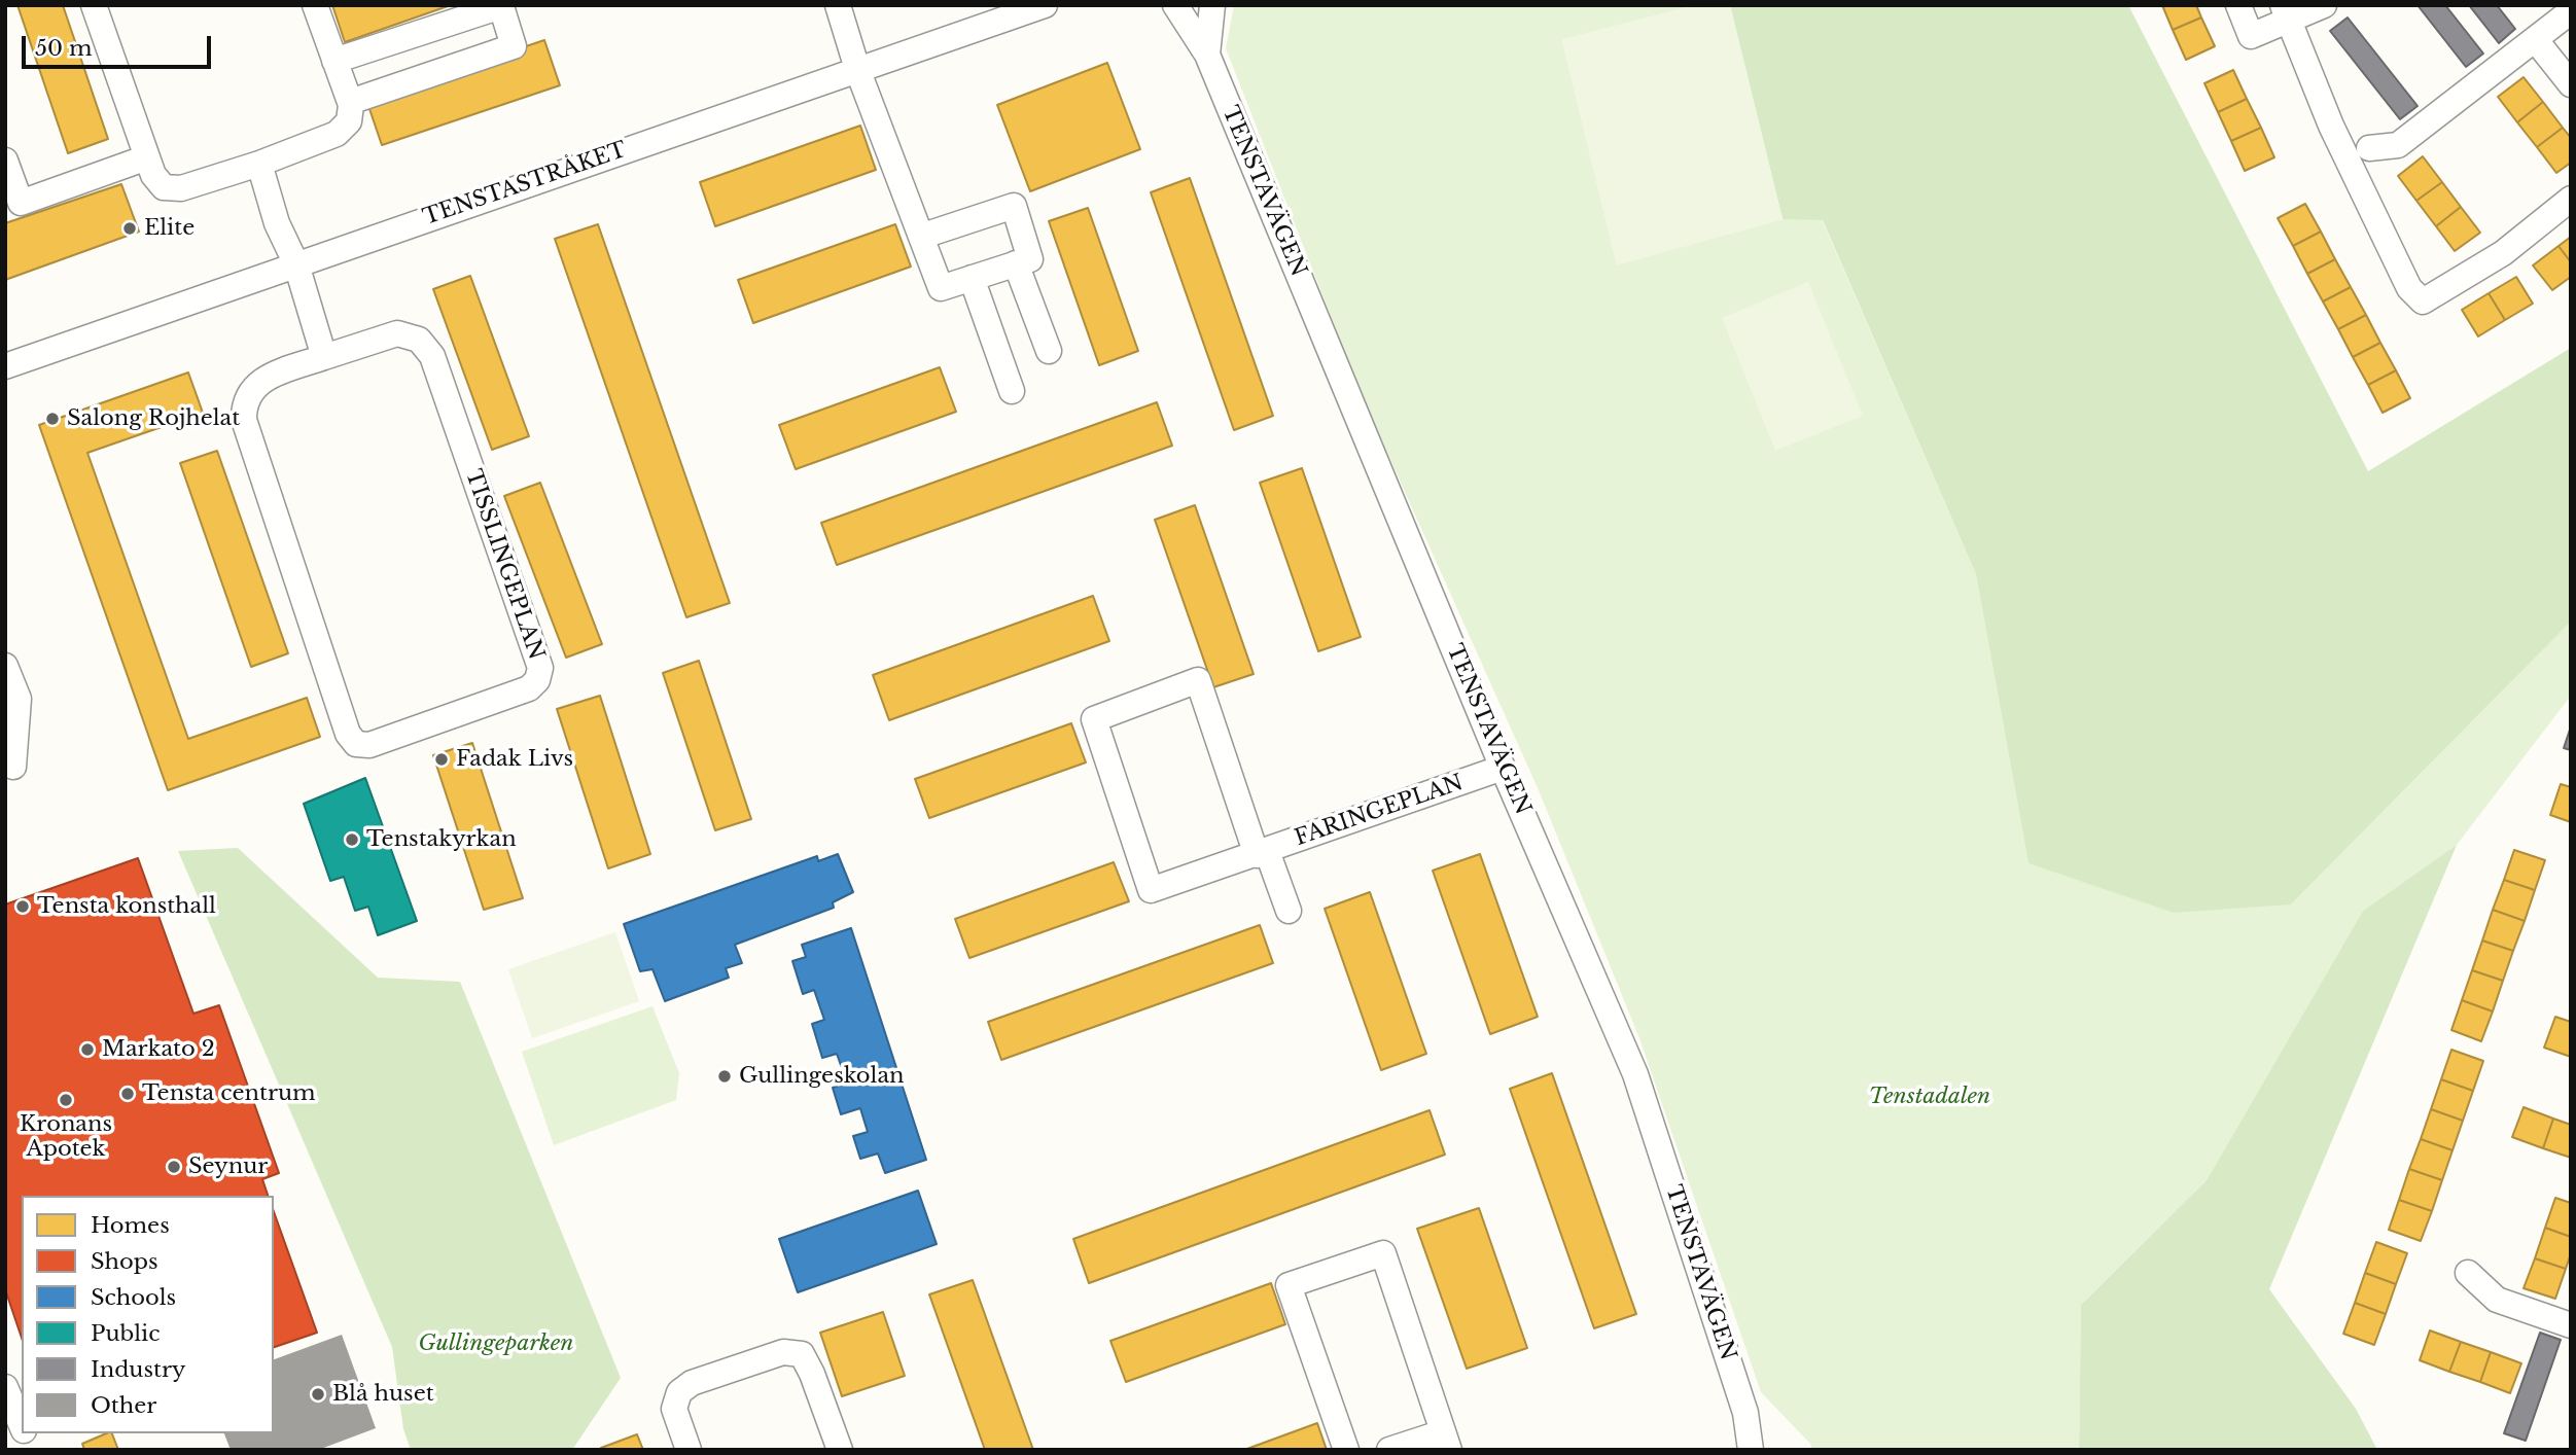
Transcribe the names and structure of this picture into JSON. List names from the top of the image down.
{
  "streets": {
    "street": [
      "TENSTASTRÅKET",
      "TENSTAVÄGEN",
      "TISSLINGEPLAN",
      "FARINGEPLAN"
    ]
  },
  "crossings": [
    ["TENSTAVÄGEN", "FARINGEPLAN"]
  ],
  "parks": ["Tenstadalen", "Gullingeparken"],
  "places": [
    "Elite",
    "Salong Rojhelat",
    "Fadak Livs",
    "Tenstakyrkan",
    "Tensta konsthall",
    "Markato 2",
    "Gullingeskolan",
    "Tensta centrum",
    "Kronans Apotek",
    "Seynur",
    "Blå huset"
  ],
  "legend": [
    "Homes",
    "Shops",
    "Schools",
    "Public",
    "Industry",
    "Other"
  ],
  "scale_bar": "50 m"
}
